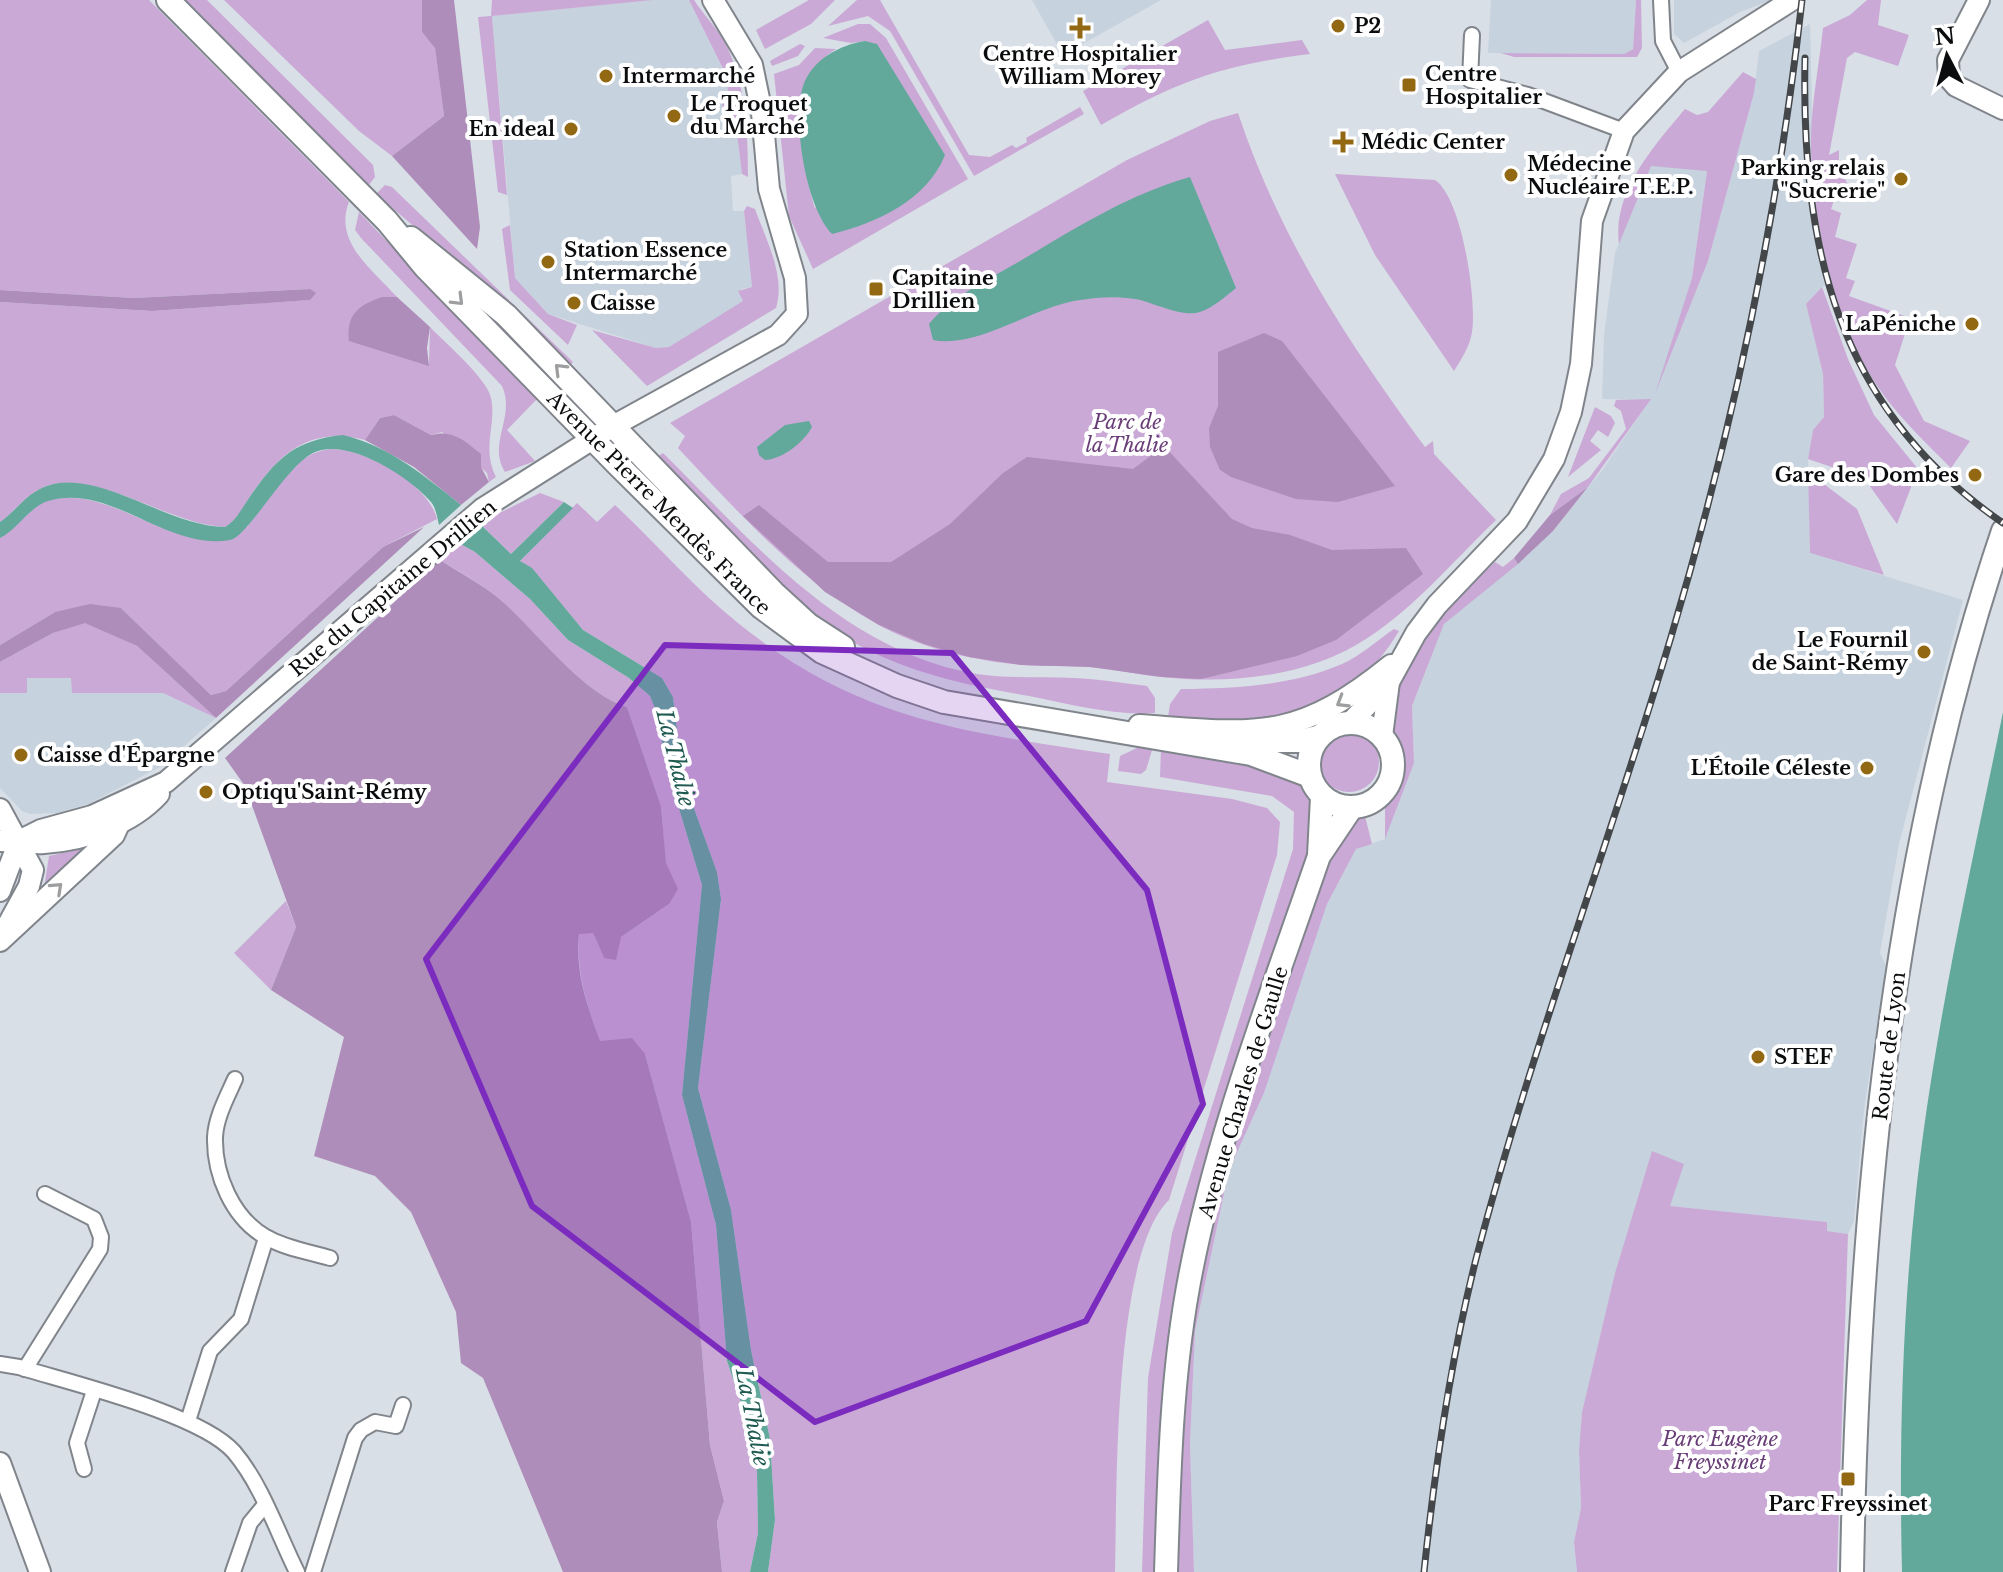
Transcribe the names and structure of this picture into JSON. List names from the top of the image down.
{
  "streets": {
    "main road": [
      "Avenue Pierre Mendès France",
      "Rue du Capitaine Drillien",
      "Route de Lyon",
      "Avenue Charles de Gaulle"
    ]
  },
  "crossings": [
    ["Avenue Pierre Mendès France", "Rue du Capitaine Drillien"],
    ["Avenue Pierre Mendès France", "Avenue Charles de Gaulle"]
  ],
  "water": ["La Thalie"],
  "parks": ["Parc de la Thalie", "Parc Eugène Freyssinet"],
  "places": {
    "other": [
      "P2",
      "Intermarché",
      "Le Troquet du Marché",
      "En ideal",
      "Médecine Nucléaire T.E.P.",
      "Parking relais \"Sucrerie\"",
      "Station Essence Intermarché",
      "Caisse",
      "LaPéniche",
      "Gare des Dombes",
      "Le Fournil de Saint-Rémy",
      "Caisse d'Épargne",
      "L'Étoile Céleste",
      "Optiqu'Saint-Rémy",
      "STEF"
    ],
    "health": ["Centre Hospitalier William Morey", "Médic Center"],
    "transit": ["Centre Hospitalier", "Capitaine Drillien", "Parc Freyssinet"]
  },
  "north": "top"
}
